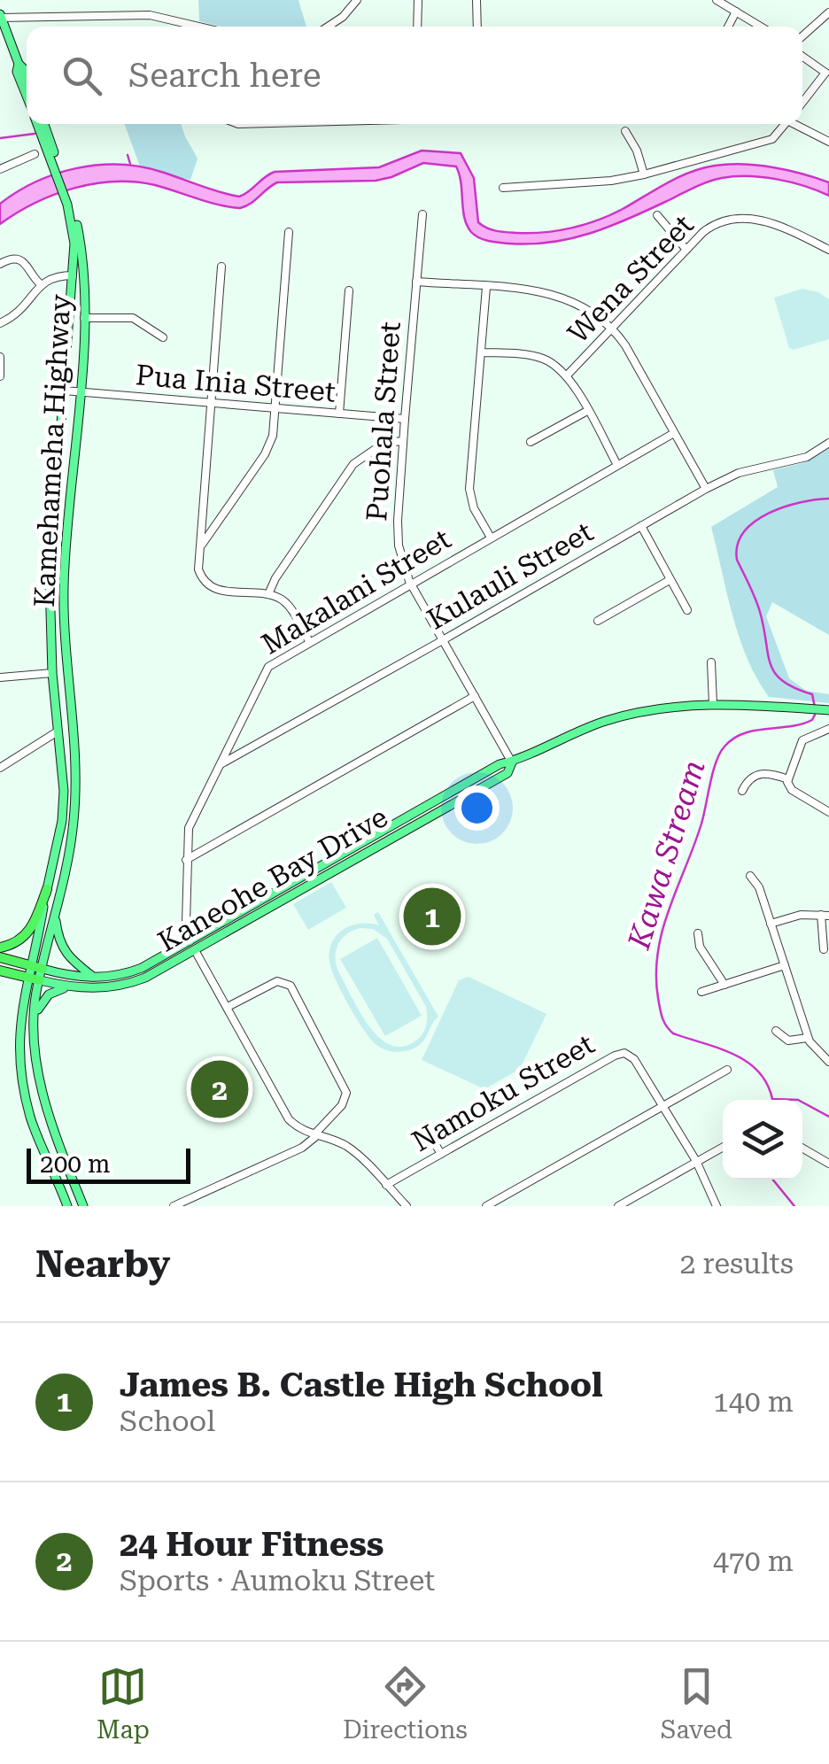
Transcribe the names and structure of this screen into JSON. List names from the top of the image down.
{
  "streets": {
    "main road": ["Kamehameha Highway", "Kaneohe Bay Drive"],
    "street": [
      "Wena Street",
      "Pua Inia Street",
      "Puohala Street",
      "Kulauli Street",
      "Makalani Street",
      "Namoku Street"
    ]
  },
  "crossings": [
    ["Pua Inia Street", "Puohala Street"],
    ["Pua Inia Street", "Kamehameha Highway"],
    ["Puohala Street", "Kulauli Street"],
    ["Puohala Street", "Makalani Street"],
    ["Puohala Street", "Kaneohe Bay Drive"],
    ["Kamehameha Highway", "Kaneohe Bay Drive"],
    ["Kulauli Street", "Makalani Street"],
    ["Makalani Street", "Kaneohe Bay Drive"]
  ],
  "water": ["Kawa Stream"],
  "scale_bar": "200 m",
  "page": {
    "search": "Search here",
    "pins": ["1", "2"],
    "scale": "200 m",
    "heading": ["Nearby", "2 results"],
    "list": [
      {
        "mark": "1",
        "name": "James B. Castle High School",
        "note": "School",
        "value": "140 m"
      },
      {
        "mark": "2",
        "name": "24 Hour Fitness",
        "note": "Sports · Aumoku Street",
        "value": "470 m"
      }
    ],
    "nav": ["Map", "Directions", "Saved"]
  }
}
